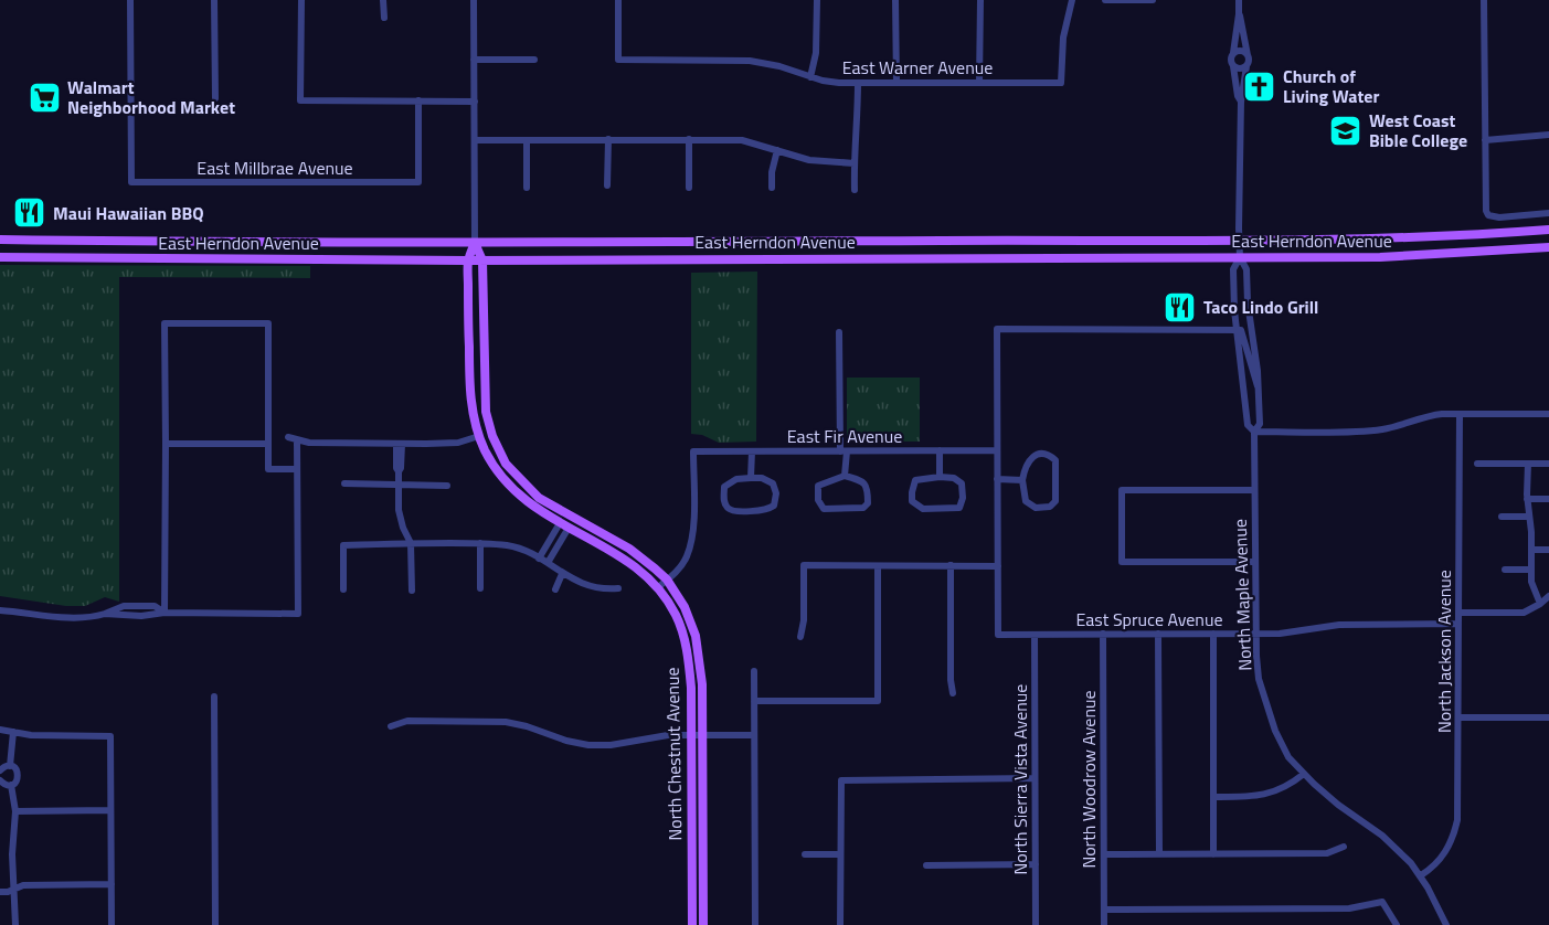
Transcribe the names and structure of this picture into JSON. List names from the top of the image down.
{
  "streets": {
    "main road": ["East Herndon Avenue", "North Chestnut Avenue"],
    "street": [
      "East Warner Avenue",
      "East Millbrae Avenue",
      "East Fir Avenue",
      "North Maple Avenue",
      "East Spruce Avenue",
      "North Jackson Avenue",
      "North Sierra Vista Avenue",
      "North Woodrow Avenue"
    ]
  },
  "crossings": [
    ["East Herndon Avenue", "North Maple Avenue"],
    ["East Herndon Avenue", "North Chestnut Avenue"],
    ["East Fir Avenue", "North Chestnut Avenue"],
    ["North Maple Avenue", "East Spruce Avenue"],
    ["North Maple Avenue", "North Jackson Avenue"],
    ["East Spruce Avenue", "North Jackson Avenue"],
    ["East Spruce Avenue", "North Sierra Vista Avenue"],
    ["East Spruce Avenue", "North Woodrow Avenue"]
  ],
  "places": {
    "church": ["Church of Living Water"],
    "supermarket": ["Walmart Neighborhood Market"],
    "school or university": ["West Coast Bible College"],
    "restaurant": ["Maui Hawaiian BBQ", "Taco Lindo Grill"]
  }
}
